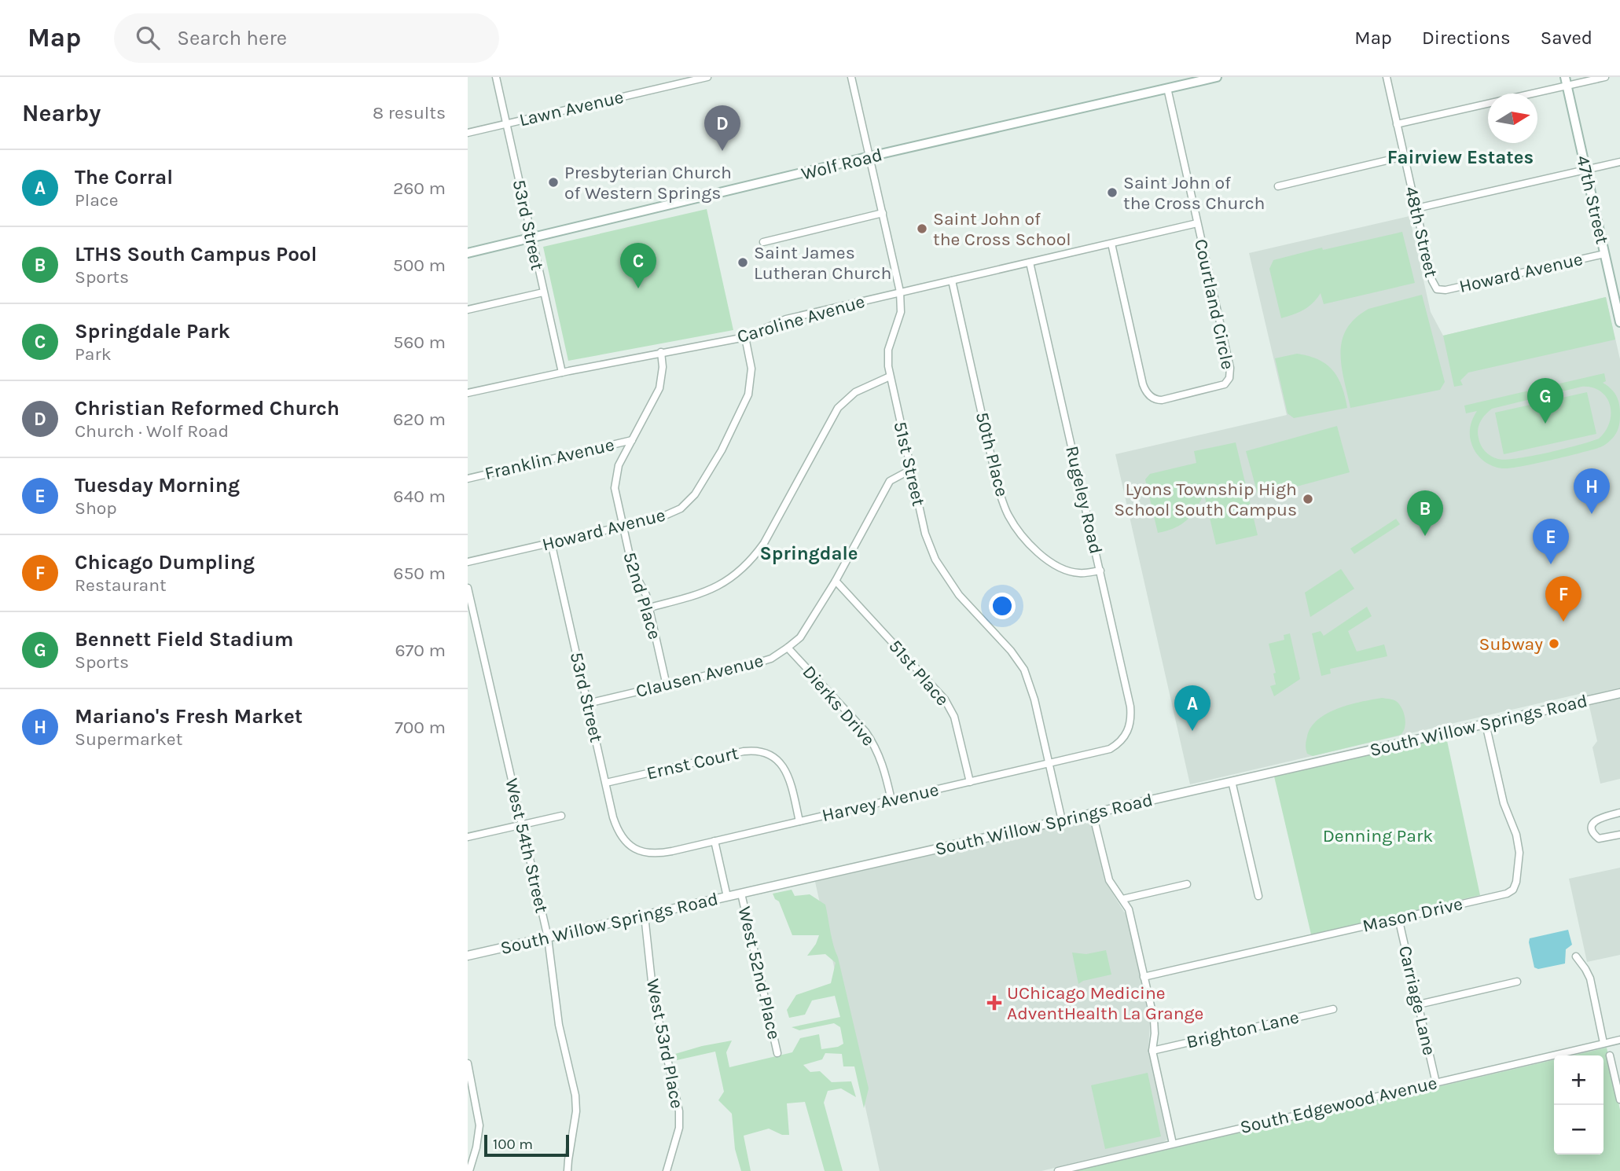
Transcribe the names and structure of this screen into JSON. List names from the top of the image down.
{
  "streets": {
    "main road": ["Wolf Road", "47th Street"],
    "street": [
      "Lawn Avenue",
      "53rd Street",
      "48th Street",
      "Howard Avenue",
      "Courtland Circle",
      "Caroline Avenue",
      "50th Place",
      "Franklin Avenue",
      "51st Street",
      "Rugeley Road",
      "52nd Place",
      "51st Place",
      "Clausen Avenue",
      "Dierks Drive",
      "South Willow Springs Road",
      "Ernst Court",
      "Harvey Avenue",
      "West 54th Street",
      "Mason Drive",
      "West 52nd Place",
      "Carriage Lane",
      "Brighton Lane",
      "West 53rd Place",
      "South Edgewood Avenue"
    ]
  },
  "crossings": [
    ["Lawn Avenue", "53rd Street"],
    ["Wolf Road", "53rd Street"],
    ["Wolf Road", "Courtland Circle"],
    ["Wolf Road", "51st Street"],
    ["47th Street", "Howard Avenue"],
    ["53rd Street", "Howard Avenue"],
    ["53rd Street", "Caroline Avenue"],
    ["53rd Street", "Clausen Avenue"],
    ["53rd Street", "Ernst Court"],
    ["53rd Street", "Harvey Avenue"],
    ["48th Street", "Howard Avenue"],
    ["Howard Avenue", "Caroline Avenue"],
    ["Howard Avenue", "52nd Place"],
    ["Courtland Circle", "Caroline Avenue"],
    ["Caroline Avenue", "50th Place"],
    ["Caroline Avenue", "51st Street"],
    ["Caroline Avenue", "Rugeley Road"],
    ["Caroline Avenue", "52nd Place"],
    ["50th Place", "Rugeley Road"],
    ["Franklin Avenue", "52nd Place"],
    ["51st Street", "Clausen Avenue"],
    ["51st Street", "South Willow Springs Road"],
    ["51st Street", "Harvey Avenue"],
    ["Rugeley Road", "Harvey Avenue"],
    ["52nd Place", "Clausen Avenue"],
    ["51st Place", "Clausen Avenue"],
    ["51st Place", "Harvey Avenue"],
    ["Clausen Avenue", "Dierks Drive"],
    ["Dierks Drive", "Harvey Avenue"],
    ["South Willow Springs Road", "West 54th Street"],
    ["South Willow Springs Road", "Mason Drive"],
    ["South Willow Springs Road", "West 52nd Place"],
    ["South Willow Springs Road", "West 53rd Place"],
    ["Ernst Court", "Harvey Avenue"],
    ["Mason Drive", "Carriage Lane"],
    ["Carriage Lane", "South Edgewood Avenue"]
  ],
  "districts": ["Fairview Estates", "Springdale"],
  "parks": ["Denning Park"],
  "places": {
    "other": [
      "Presbyterian Church of Western Springs",
      "Saint John of the Cross Church",
      "Saint John of the Cross School",
      "Saint James Lutheran Church",
      "Lyons Township High School South Campus",
      "Subway"
    ],
    "health": ["UChicago Medicine AdventHealth La Grange"]
  },
  "scale_bar": "100 m",
  "north": "right",
  "page": {
    "header": "Map",
    "search": "Search here",
    "nav": ["Map", "Directions", "Saved"],
    "heading": ["Nearby", "8 results"],
    "pins": [
      "D",
      "C",
      "G",
      "H",
      "B",
      "E",
      "F",
      "A"
    ],
    "list": [
      {
        "mark": "A",
        "name": "The Corral",
        "note": "Place",
        "value": "260 m"
      },
      {
        "mark": "B",
        "name": "LTHS South Campus Pool",
        "note": "Sports",
        "value": "500 m"
      },
      {
        "mark": "C",
        "name": "Springdale Park",
        "note": "Park",
        "value": "560 m"
      },
      {
        "mark": "D",
        "name": "Christian Reformed Church",
        "note": "Church · Wolf Road",
        "value": "620 m"
      },
      {
        "mark": "E",
        "name": "Tuesday Morning",
        "note": "Shop",
        "value": "640 m"
      },
      {
        "mark": "F",
        "name": "Chicago Dumpling",
        "note": "Restaurant",
        "value": "650 m"
      },
      {
        "mark": "G",
        "name": "Bennett Field Stadium",
        "note": "Sports",
        "value": "670 m"
      },
      {
        "mark": "H",
        "name": "Mariano's Fresh Market",
        "note": "Supermarket",
        "value": "700 m"
      }
    ],
    "map_buttons": ["+", "−"],
    "scale": "100 m"
  }
}
